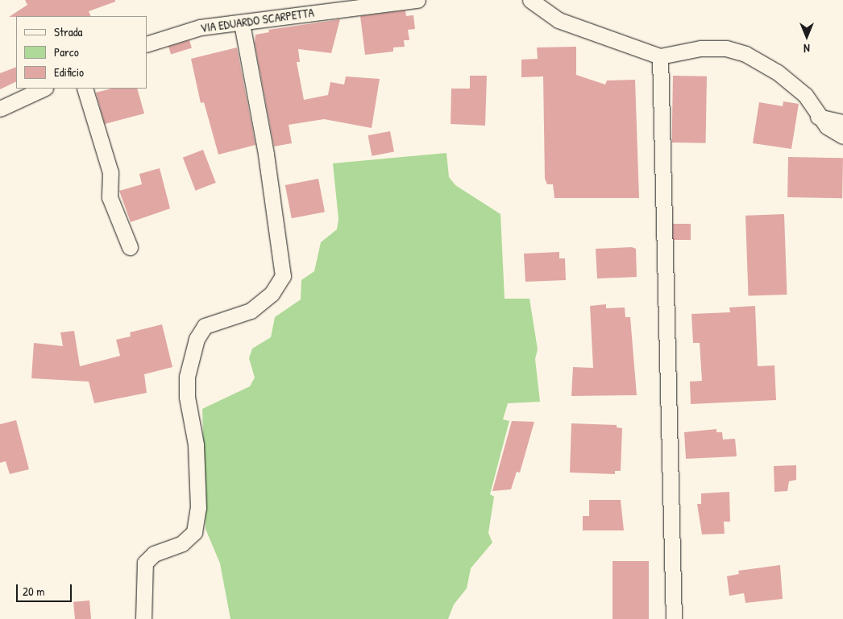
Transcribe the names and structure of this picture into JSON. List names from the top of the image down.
{
  "streets": {
    "street": ["VIA EDUARDO SCARPETTA"]
  },
  "legend": ["Strada", "Parco", "Edificio"],
  "scale_bar": "20 m",
  "north": "bottom"
}
